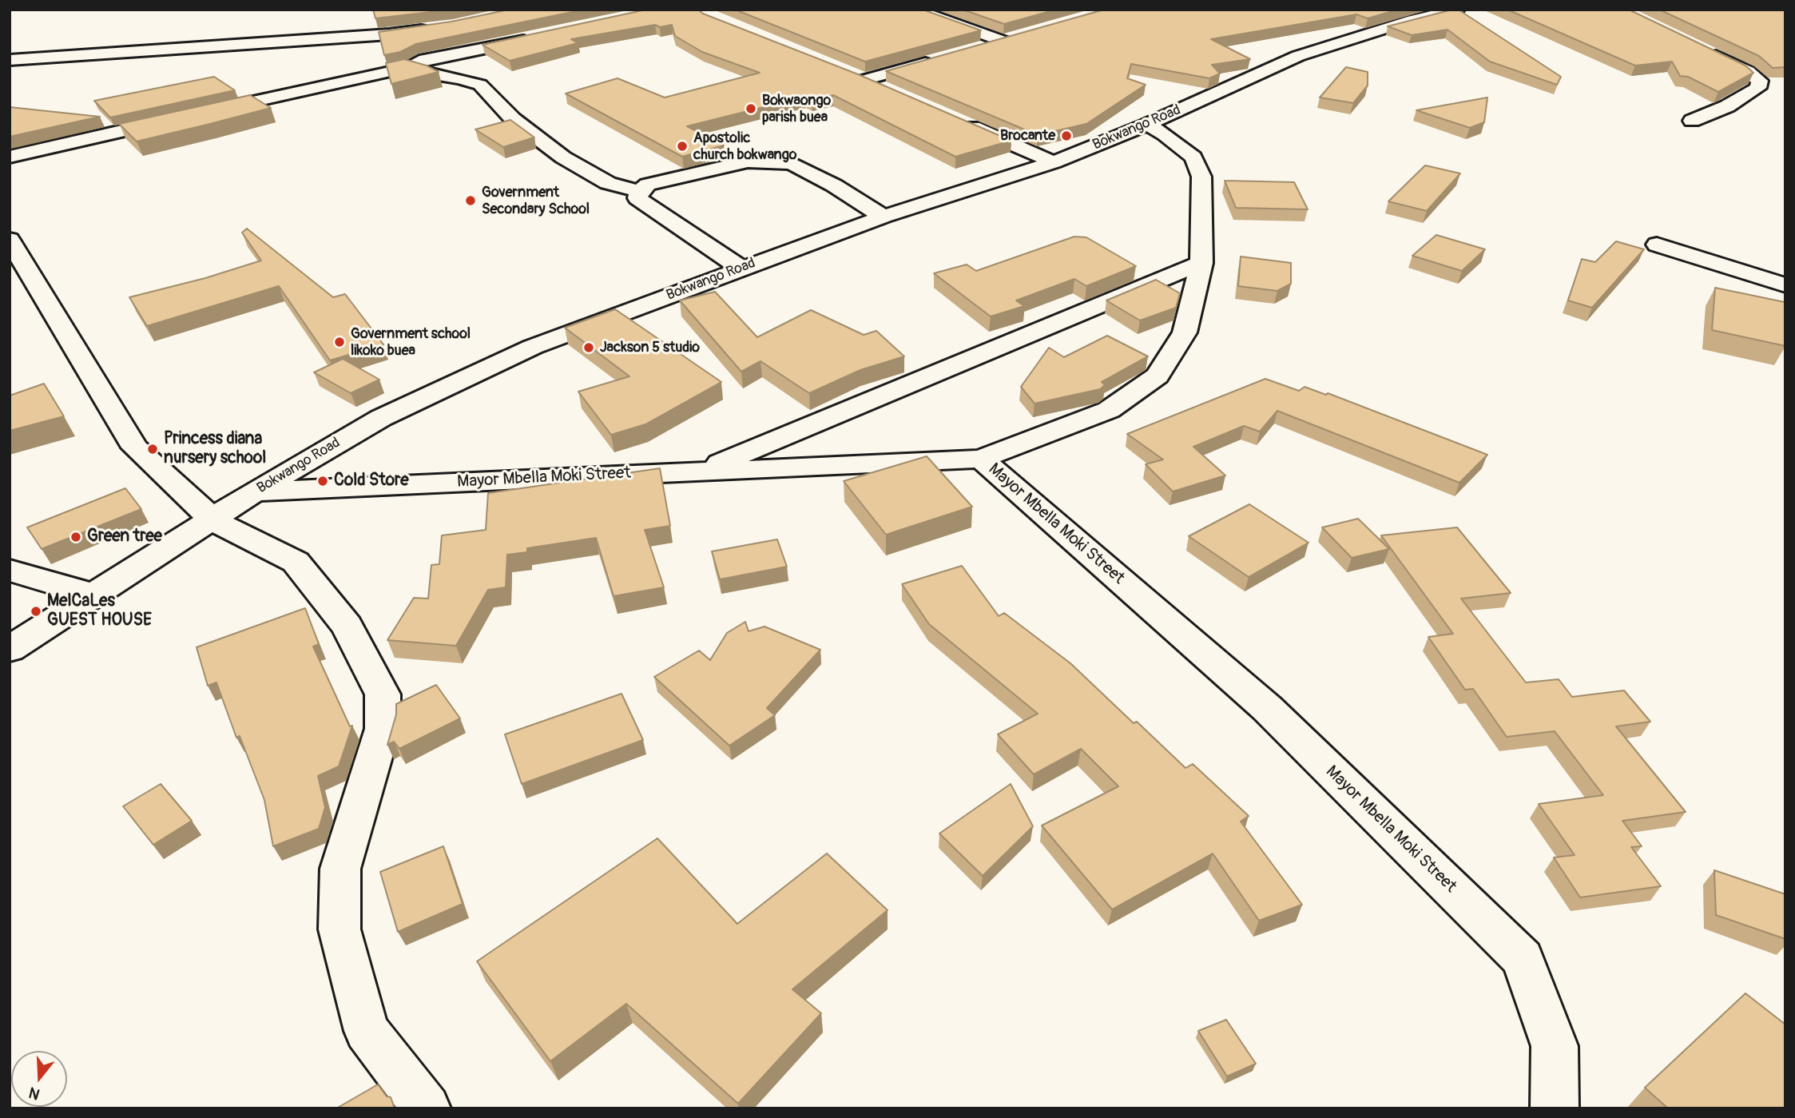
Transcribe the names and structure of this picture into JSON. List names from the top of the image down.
{
  "streets": {
    "street": ["Bokwango Road", "Mayor Mbella Moki Street"]
  },
  "crossings": [
    ["Bokwango Road", "Mayor Mbella Moki Street"]
  ],
  "places": [
    "Bokwaongo parish buea",
    "Brocante",
    "Apostolic church bokwango",
    "Government Secondary School",
    "Government school likoko buea",
    "Jackson 5 studio",
    "Princess diana nursery school",
    "Cold Store",
    "Green tree",
    "MelCaLes GUEST HOUSE"
  ],
  "north": "bottom"
}
